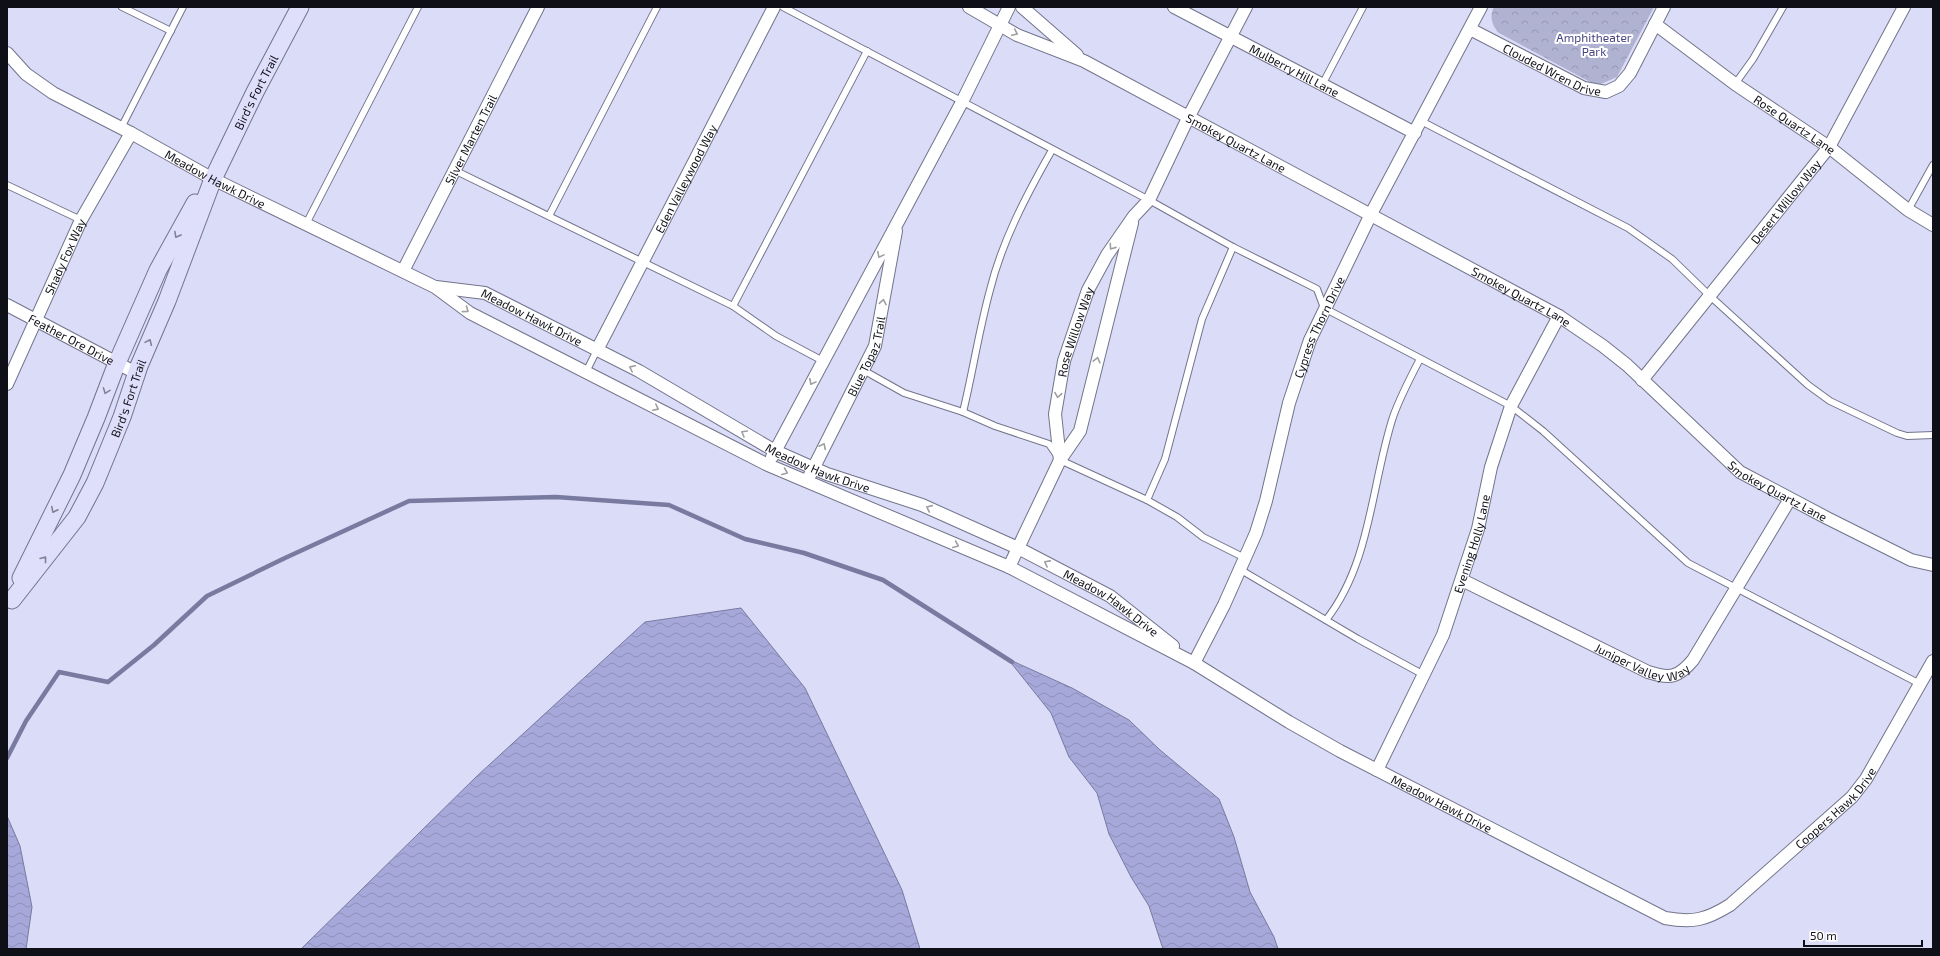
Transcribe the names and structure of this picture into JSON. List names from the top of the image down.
{
  "streets": {
    "street": [
      "Clouded Wren Drive",
      "Mulberry Hill Lane",
      "Bird's Fort Trail",
      "Rose Quartz Lane",
      "Silver Marten Trail",
      "Smokey Quartz Lane",
      "Meadow Hawk Drive",
      "Eden Valleywood Way",
      "Desert Willow Way",
      "Shady Fox Way",
      "Cypress Thorn Drive",
      "Rose Willow Way",
      "Feather Ore Drive",
      "Blue Topaz Trail",
      "Evening Holly Lane",
      "Juniper Valley Way",
      "Coopers Hawk Drive"
    ]
  },
  "crossings": [
    ["Clouded Wren Drive", "Rose Quartz Lane"],
    ["Clouded Wren Drive", "Cypress Thorn Drive"],
    ["Mulberry Hill Lane", "Cypress Thorn Drive"],
    ["Mulberry Hill Lane", "Rose Willow Way"],
    ["Bird's Fort Trail", "Meadow Hawk Drive"],
    ["Bird's Fort Trail", "Feather Ore Drive"],
    ["Rose Quartz Lane", "Desert Willow Way"],
    ["Silver Marten Trail", "Meadow Hawk Drive"],
    ["Smokey Quartz Lane", "Desert Willow Way"],
    ["Smokey Quartz Lane", "Cypress Thorn Drive"],
    ["Smokey Quartz Lane", "Rose Willow Way"],
    ["Smokey Quartz Lane", "Blue Topaz Trail"],
    ["Smokey Quartz Lane", "Evening Holly Lane"],
    ["Smokey Quartz Lane", "Juniper Valley Way"],
    ["Meadow Hawk Drive", "Eden Valleywood Way"],
    ["Meadow Hawk Drive", "Shady Fox Way"],
    ["Meadow Hawk Drive", "Cypress Thorn Drive"],
    ["Meadow Hawk Drive", "Rose Willow Way"],
    ["Meadow Hawk Drive", "Blue Topaz Trail"],
    ["Meadow Hawk Drive", "Evening Holly Lane"],
    ["Meadow Hawk Drive", "Coopers Hawk Drive"],
    ["Shady Fox Way", "Feather Ore Drive"],
    ["Evening Holly Lane", "Juniper Valley Way"]
  ],
  "parks": ["Amphitheater Park"],
  "scale_bar": "50 m"
}
